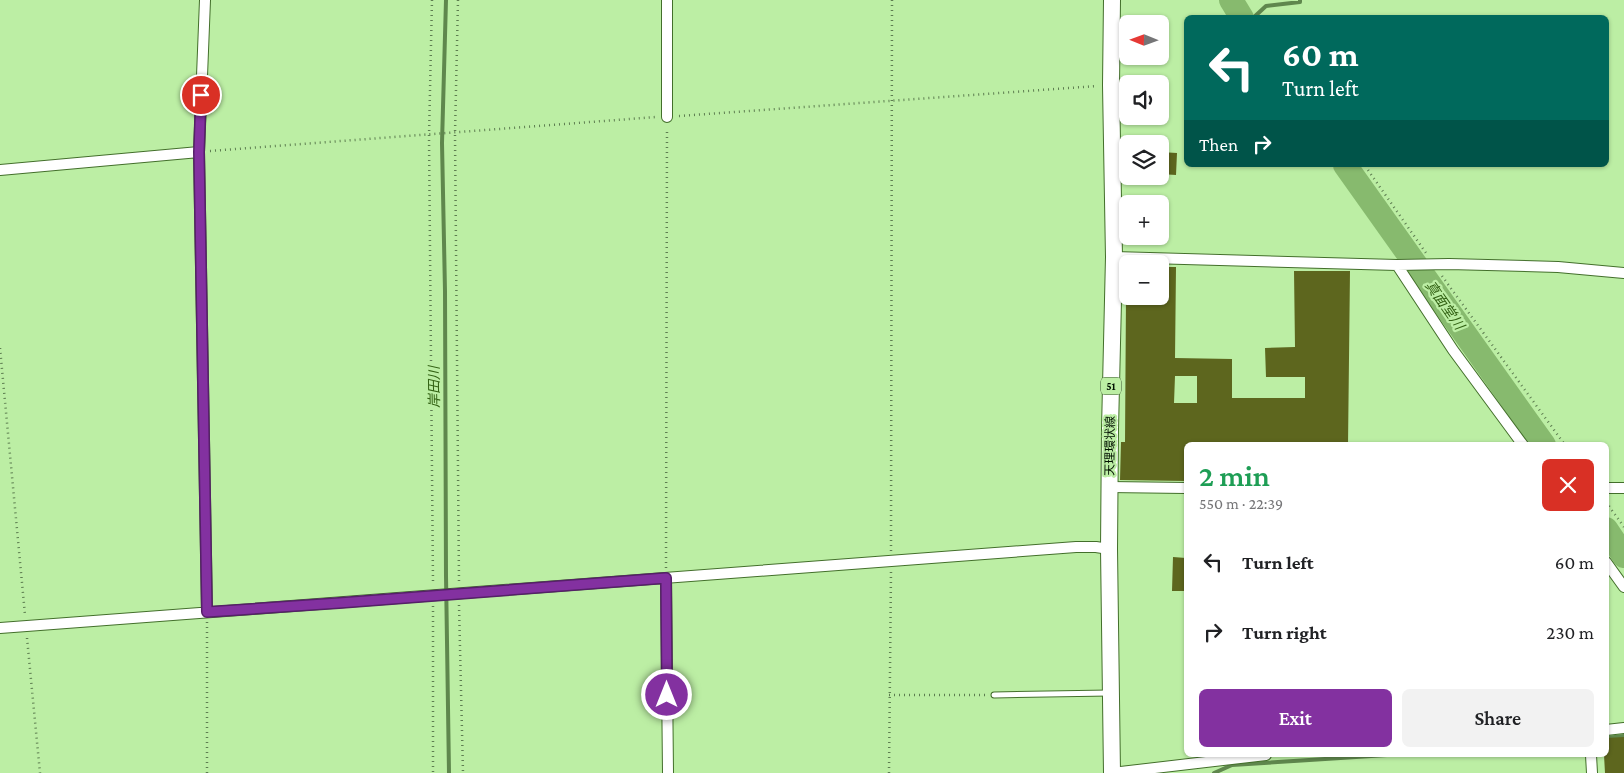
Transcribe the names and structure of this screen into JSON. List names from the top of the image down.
{
  "streets": {
    "main road": ["51", "天理環状線"]
  },
  "water": ["真面堂川", "岸田川"],
  "north": "left",
  "page": {
    "map_buttons": ["+", "−"],
    "turn": ["60 m", "Turn left"],
    "then": "Then",
    "heading": ["2 min", "550 m · 22:39"],
    "list": [
      {
        "name": "Turn left",
        "value": "60 m"
      },
      {
        "name": "Turn right",
        "value": "230 m"
      }
    ],
    "buttons": ["Exit", "Share"]
  }
}
